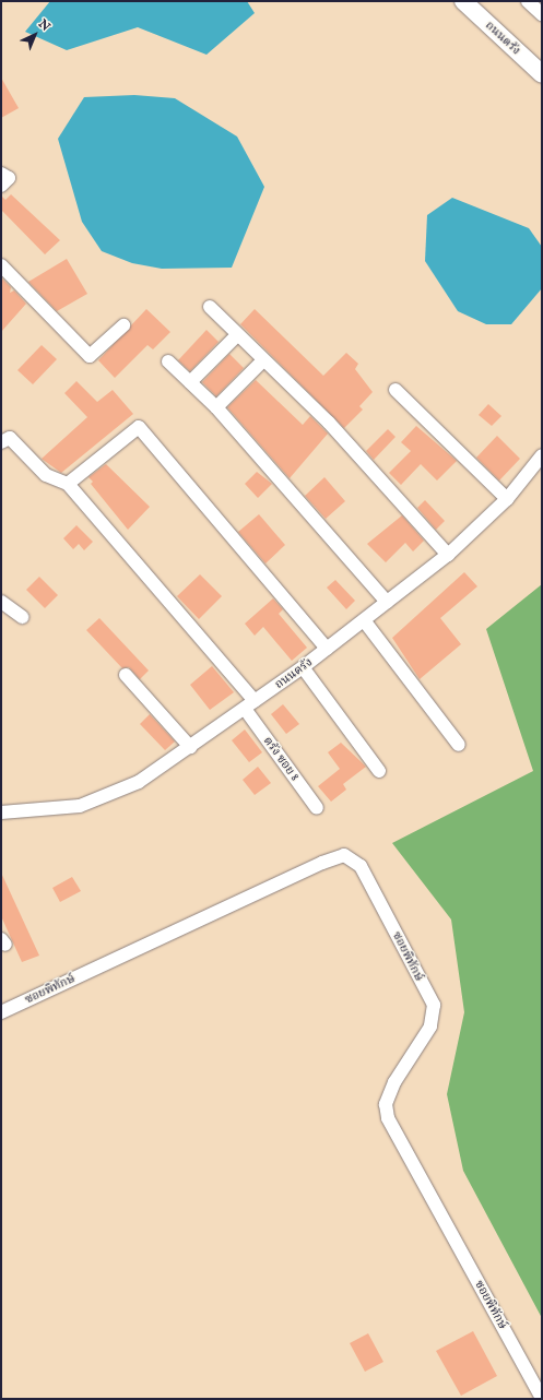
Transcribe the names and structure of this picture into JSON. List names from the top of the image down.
{
  "streets": {
    "street": ["ถนนตรัง", "ตรัง ซอย 8", "ซอยพิทักษ์"]
  },
  "crossings": [
    ["ถนนตรัง", "ตรัง ซอย 8"]
  ],
  "north": "top right"
}
